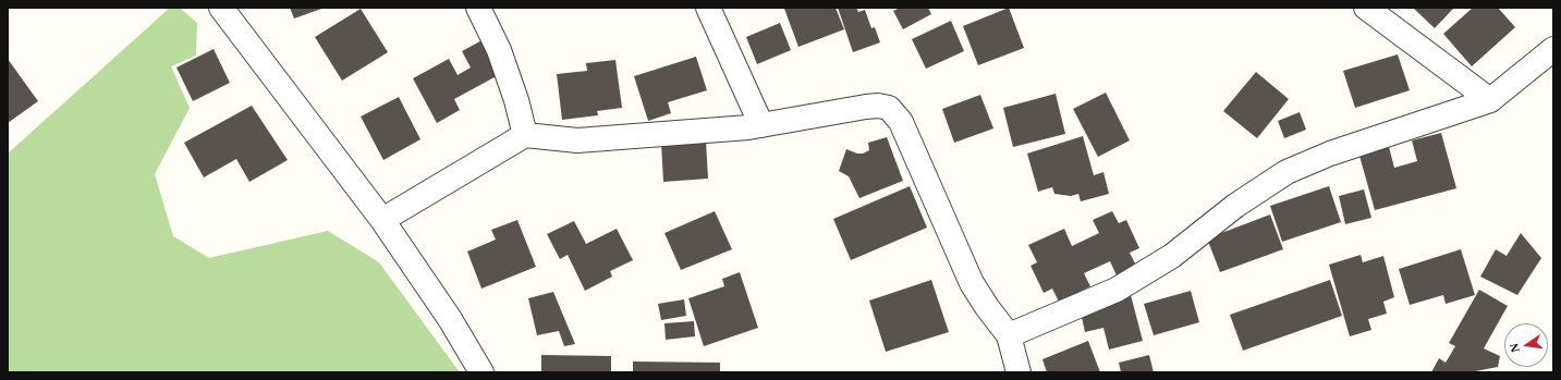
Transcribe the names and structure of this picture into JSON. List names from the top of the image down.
{
  "north": "left"
}
